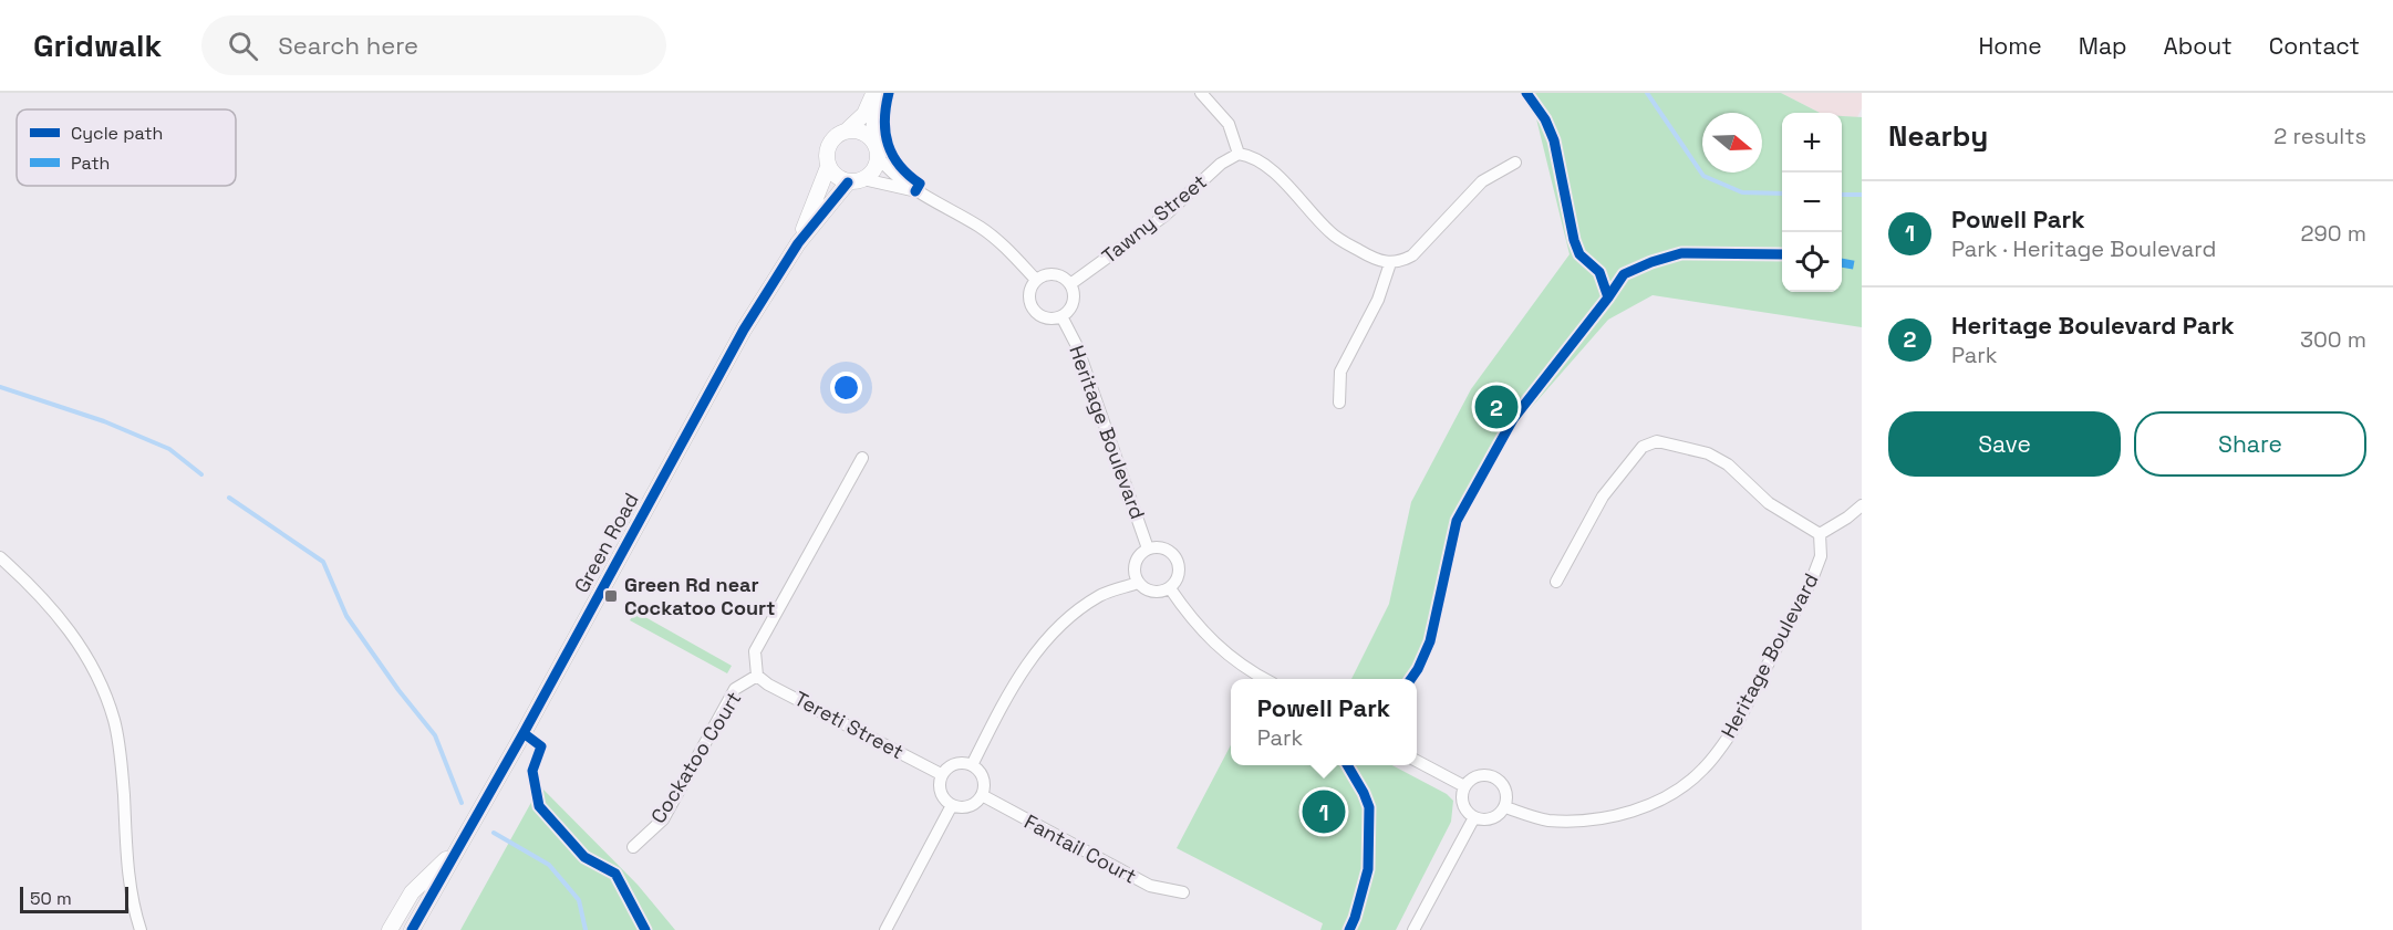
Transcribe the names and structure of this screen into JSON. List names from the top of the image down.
{
  "streets": {
    "street": [
      "Tawny Street",
      "Heritage Boulevard",
      "Green Road",
      "Tereti Street",
      "Cockatoo Court",
      "Fantail Court"
    ]
  },
  "crossings": [
    ["Tawny Street", "Heritage Boulevard"],
    ["Tereti Street", "Cockatoo Court"],
    ["Tereti Street", "Fantail Court"]
  ],
  "places": {
    "transit": ["Green Rd near Cockatoo Court"]
  },
  "legend": ["Cycle path", "Path"],
  "scale_bar": "50 m",
  "north": "right",
  "page": {
    "header": "Gridwalk",
    "search": "Search here",
    "nav": [
      "Home",
      "Map",
      "About",
      "Contact"
    ],
    "heading": ["Nearby", "2 results"],
    "map_buttons": ["+", "−"],
    "list": [
      {
        "mark": "1",
        "name": "Powell Park",
        "note": "Park · Heritage Boulevard",
        "value": "290 m"
      },
      {
        "mark": "2",
        "name": "Heritage Boulevard Park",
        "note": "Park",
        "value": "300 m"
      }
    ],
    "pins": ["2", "1"],
    "buttons": ["Save", "Share"],
    "popup": ["Powell Park", "Park"],
    "scale": "50 m"
  }
}
